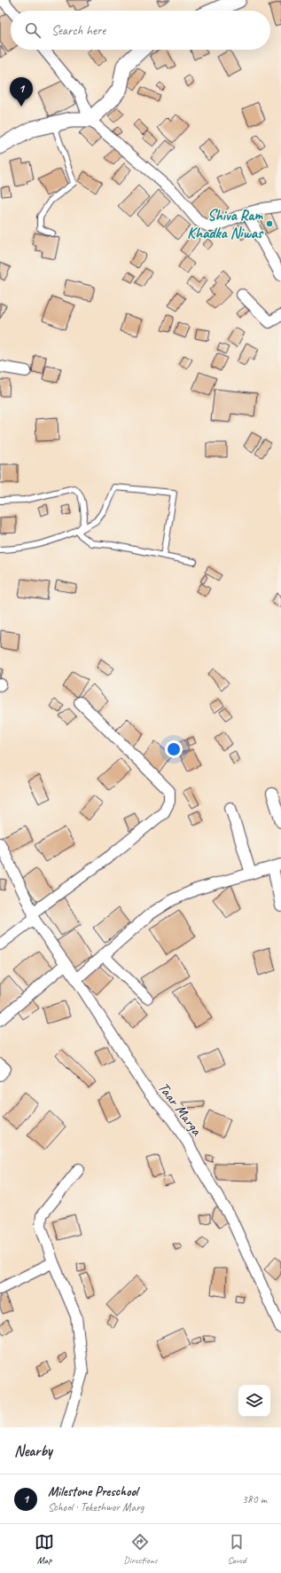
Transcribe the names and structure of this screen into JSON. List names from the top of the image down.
{
  "streets": {
    "street": ["Taar Marga"]
  },
  "places": ["Shiva Ram Khadka Niwas"],
  "page": {
    "search": "Search here",
    "pins": "1",
    "heading": "Nearby",
    "list": [
      {
        "mark": "1",
        "name": "Milestone Preschool",
        "note": "School · Tekeshwor Marg",
        "value": "380 m"
      }
    ],
    "nav": ["Map", "Directions", "Saved"]
  }
}
